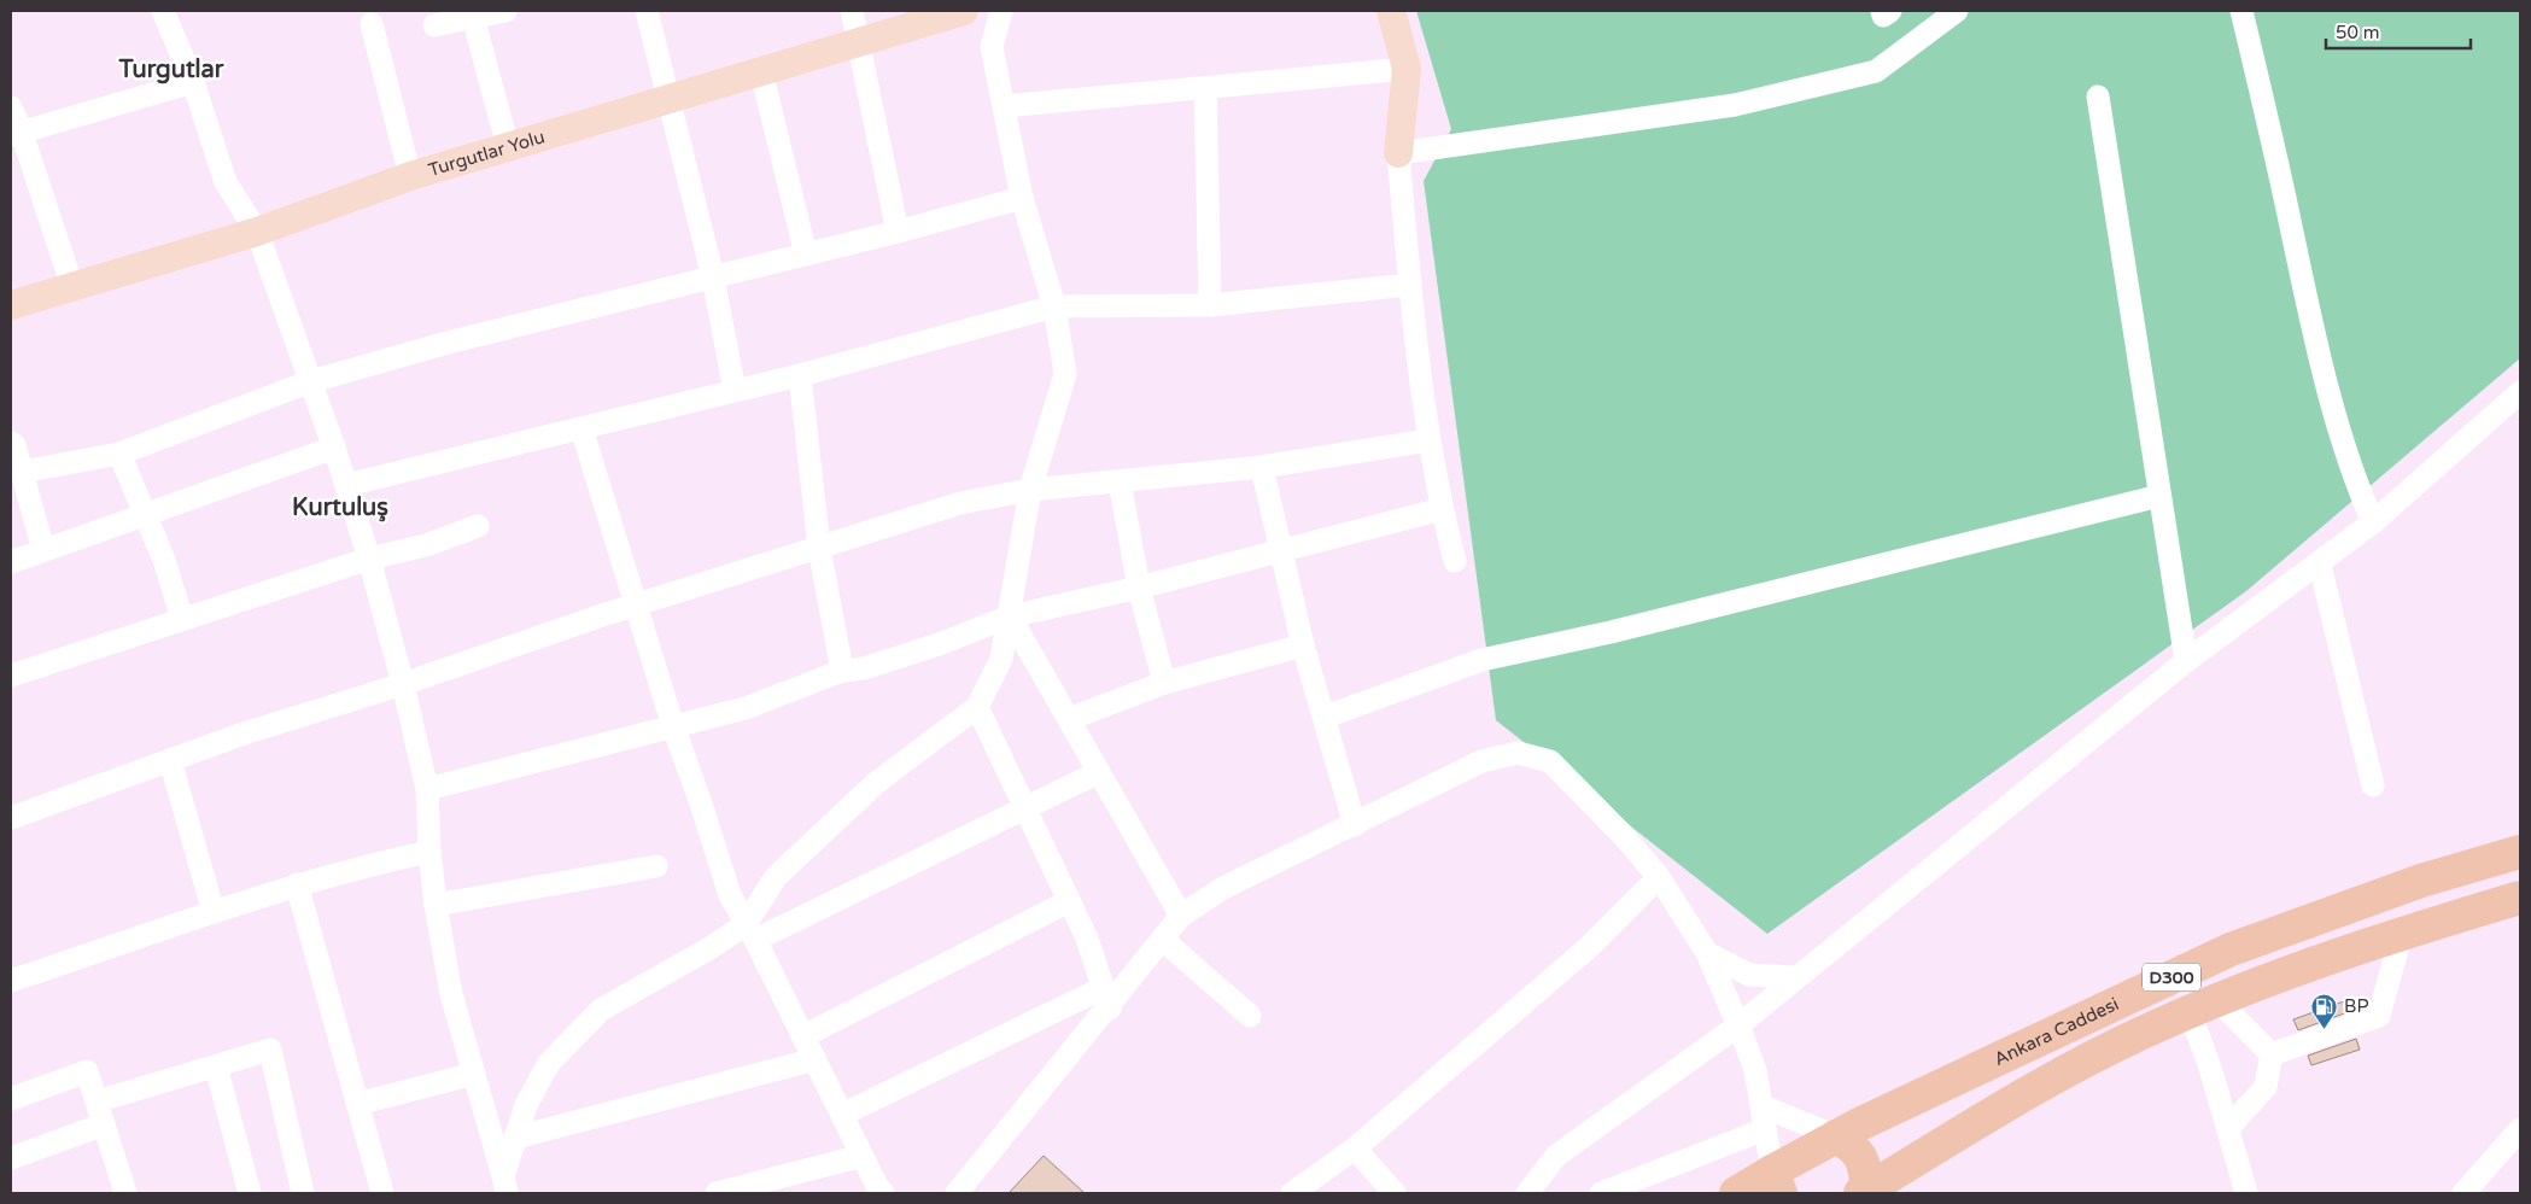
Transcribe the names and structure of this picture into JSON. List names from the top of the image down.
{
  "streets": {
    "highway": ["D300", "Ankara Caddesi"],
    "main road": ["Turgutlar Yolu"]
  },
  "districts": ["Turgutlar", "Kurtuluş"],
  "places": {
    "fuel station": ["BP"]
  },
  "scale_bar": "50 m"
}
